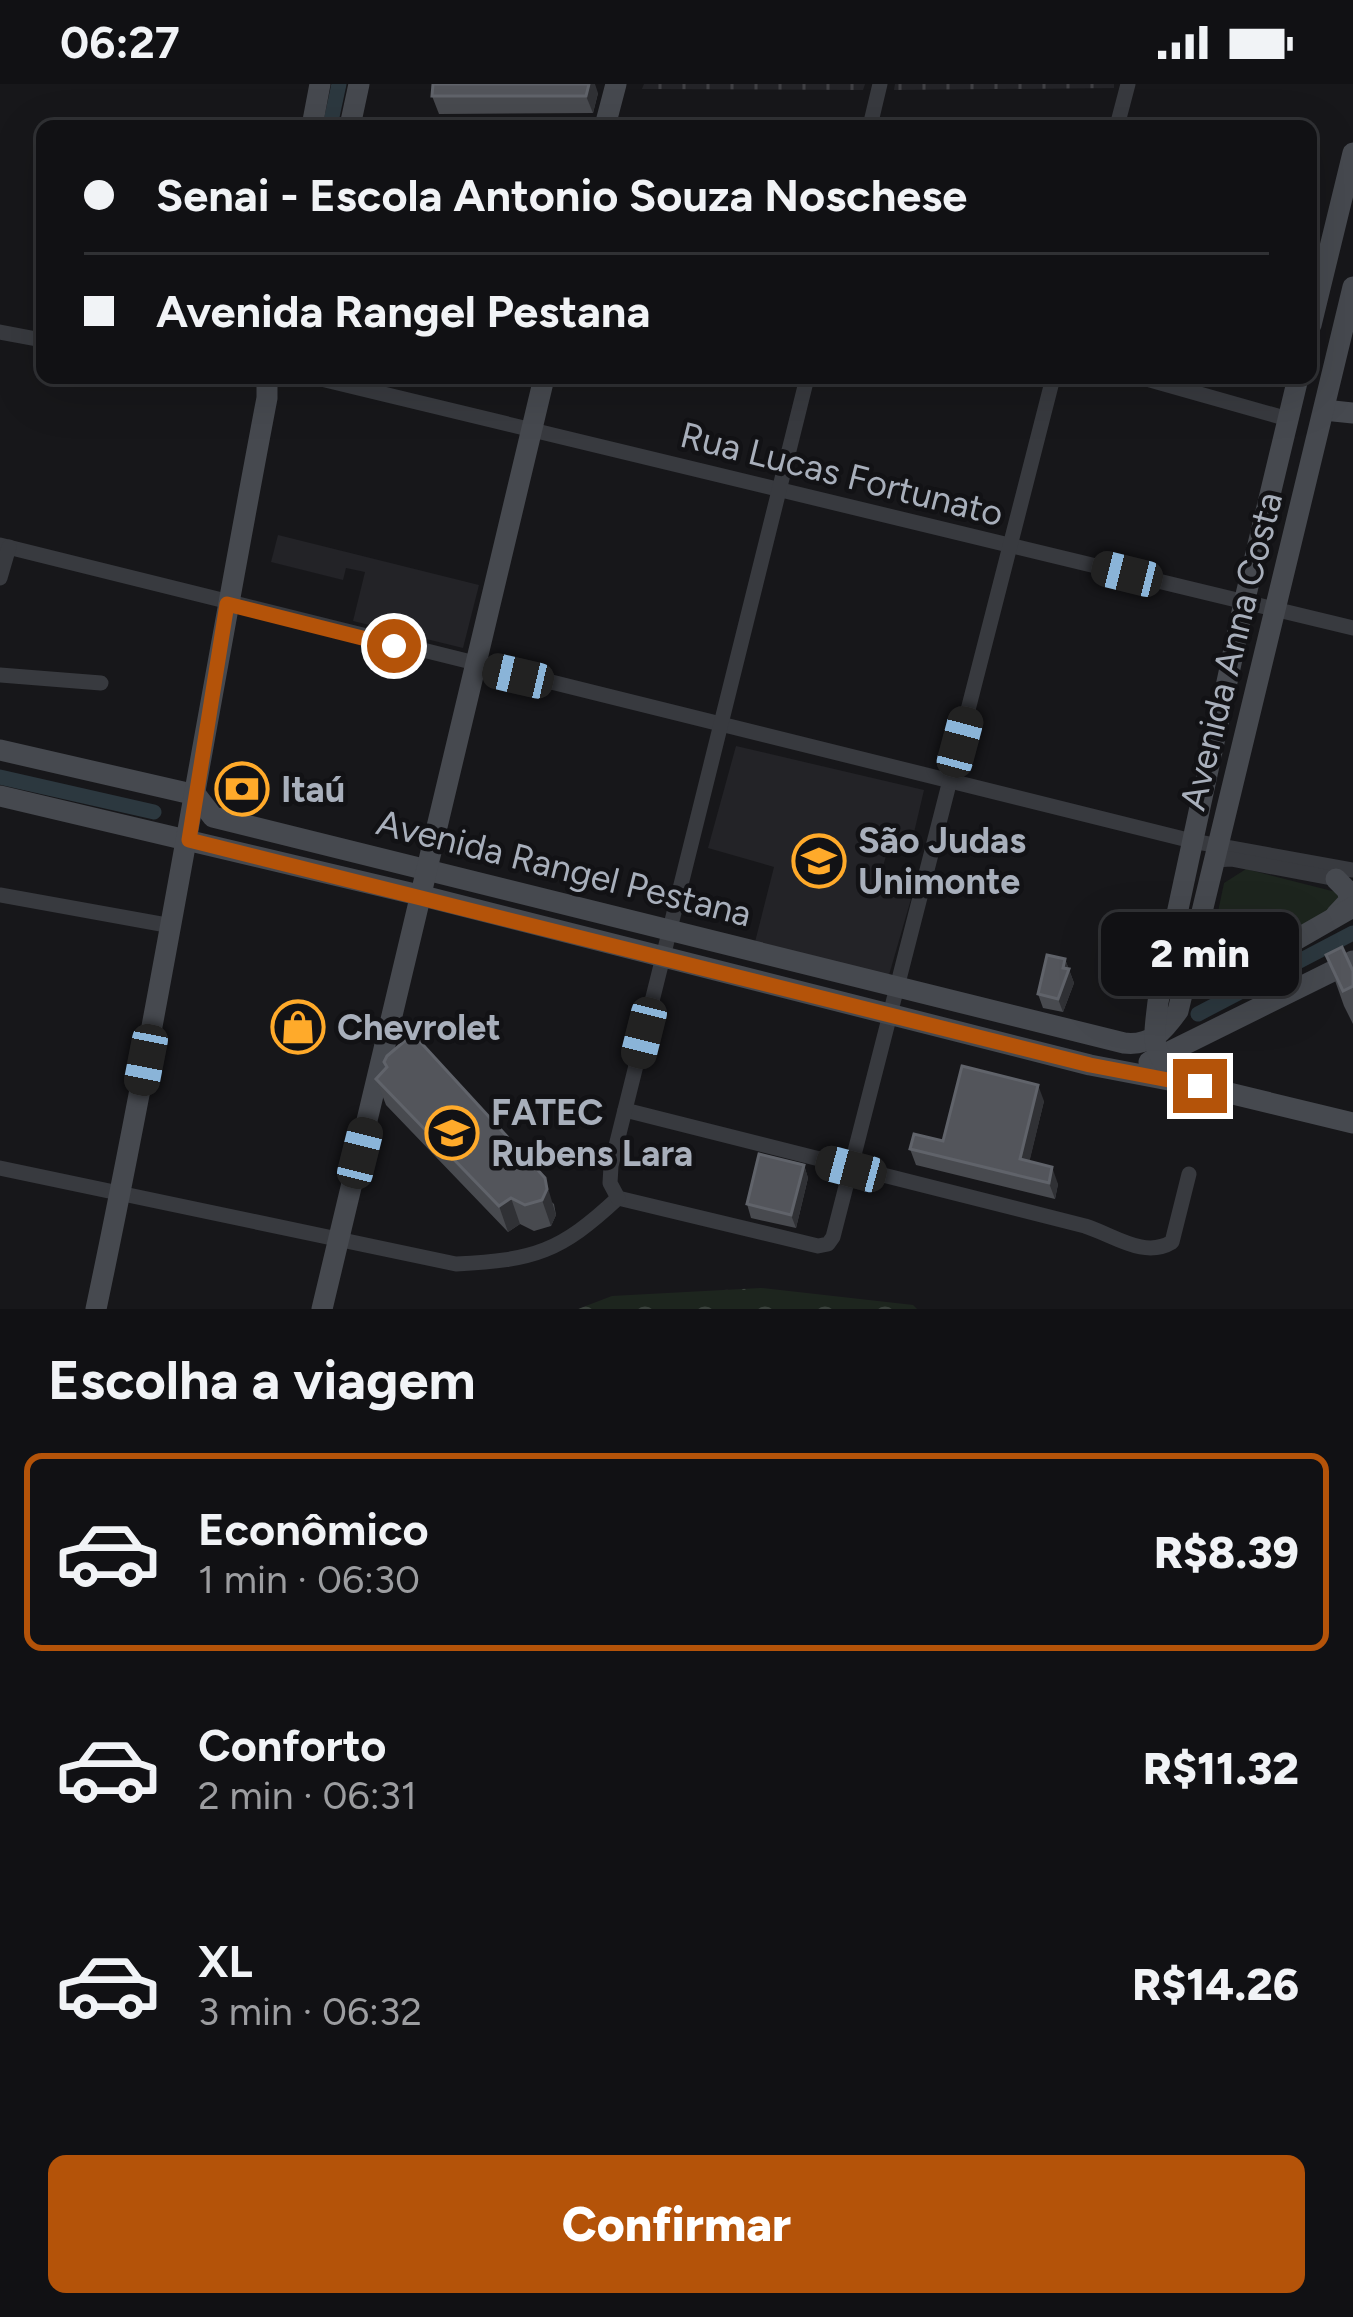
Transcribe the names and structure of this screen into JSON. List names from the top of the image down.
{
  "streets": {
    "main road": ["Avenida Anna Costa", "Avenida Rangel Pestana"],
    "street": ["Rua Lucas Fortunato"]
  },
  "crossings": [
    ["Rua Lucas Fortunato", "Avenida Anna Costa"],
    ["Avenida Anna Costa", "Avenida Rangel Pestana"]
  ],
  "places": {
    "bank": ["Itaú"],
    "school or university": ["São Judas Unimonte", "FATEC Rubens Lara"],
    "shop": ["Chevrolet"]
  },
  "page": {
    "status": "06:27",
    "banner": ["Senai - Escola Antonio Souza Noschese", "Avenida Rangel Pestana"],
    "bubble": "2 min",
    "heading": "Escolha a viagem",
    "list": [
      {
        "name": "Econômico",
        "note": "1 min · 06:30",
        "value": "R$8.39"
      },
      {
        "name": "Conforto",
        "note": "2 min · 06:31",
        "value": "R$11.32"
      },
      {
        "name": "XL",
        "note": "3 min · 06:32",
        "value": "R$14.26"
      }
    ],
    "buttons": "Confirmar"
  }
}
